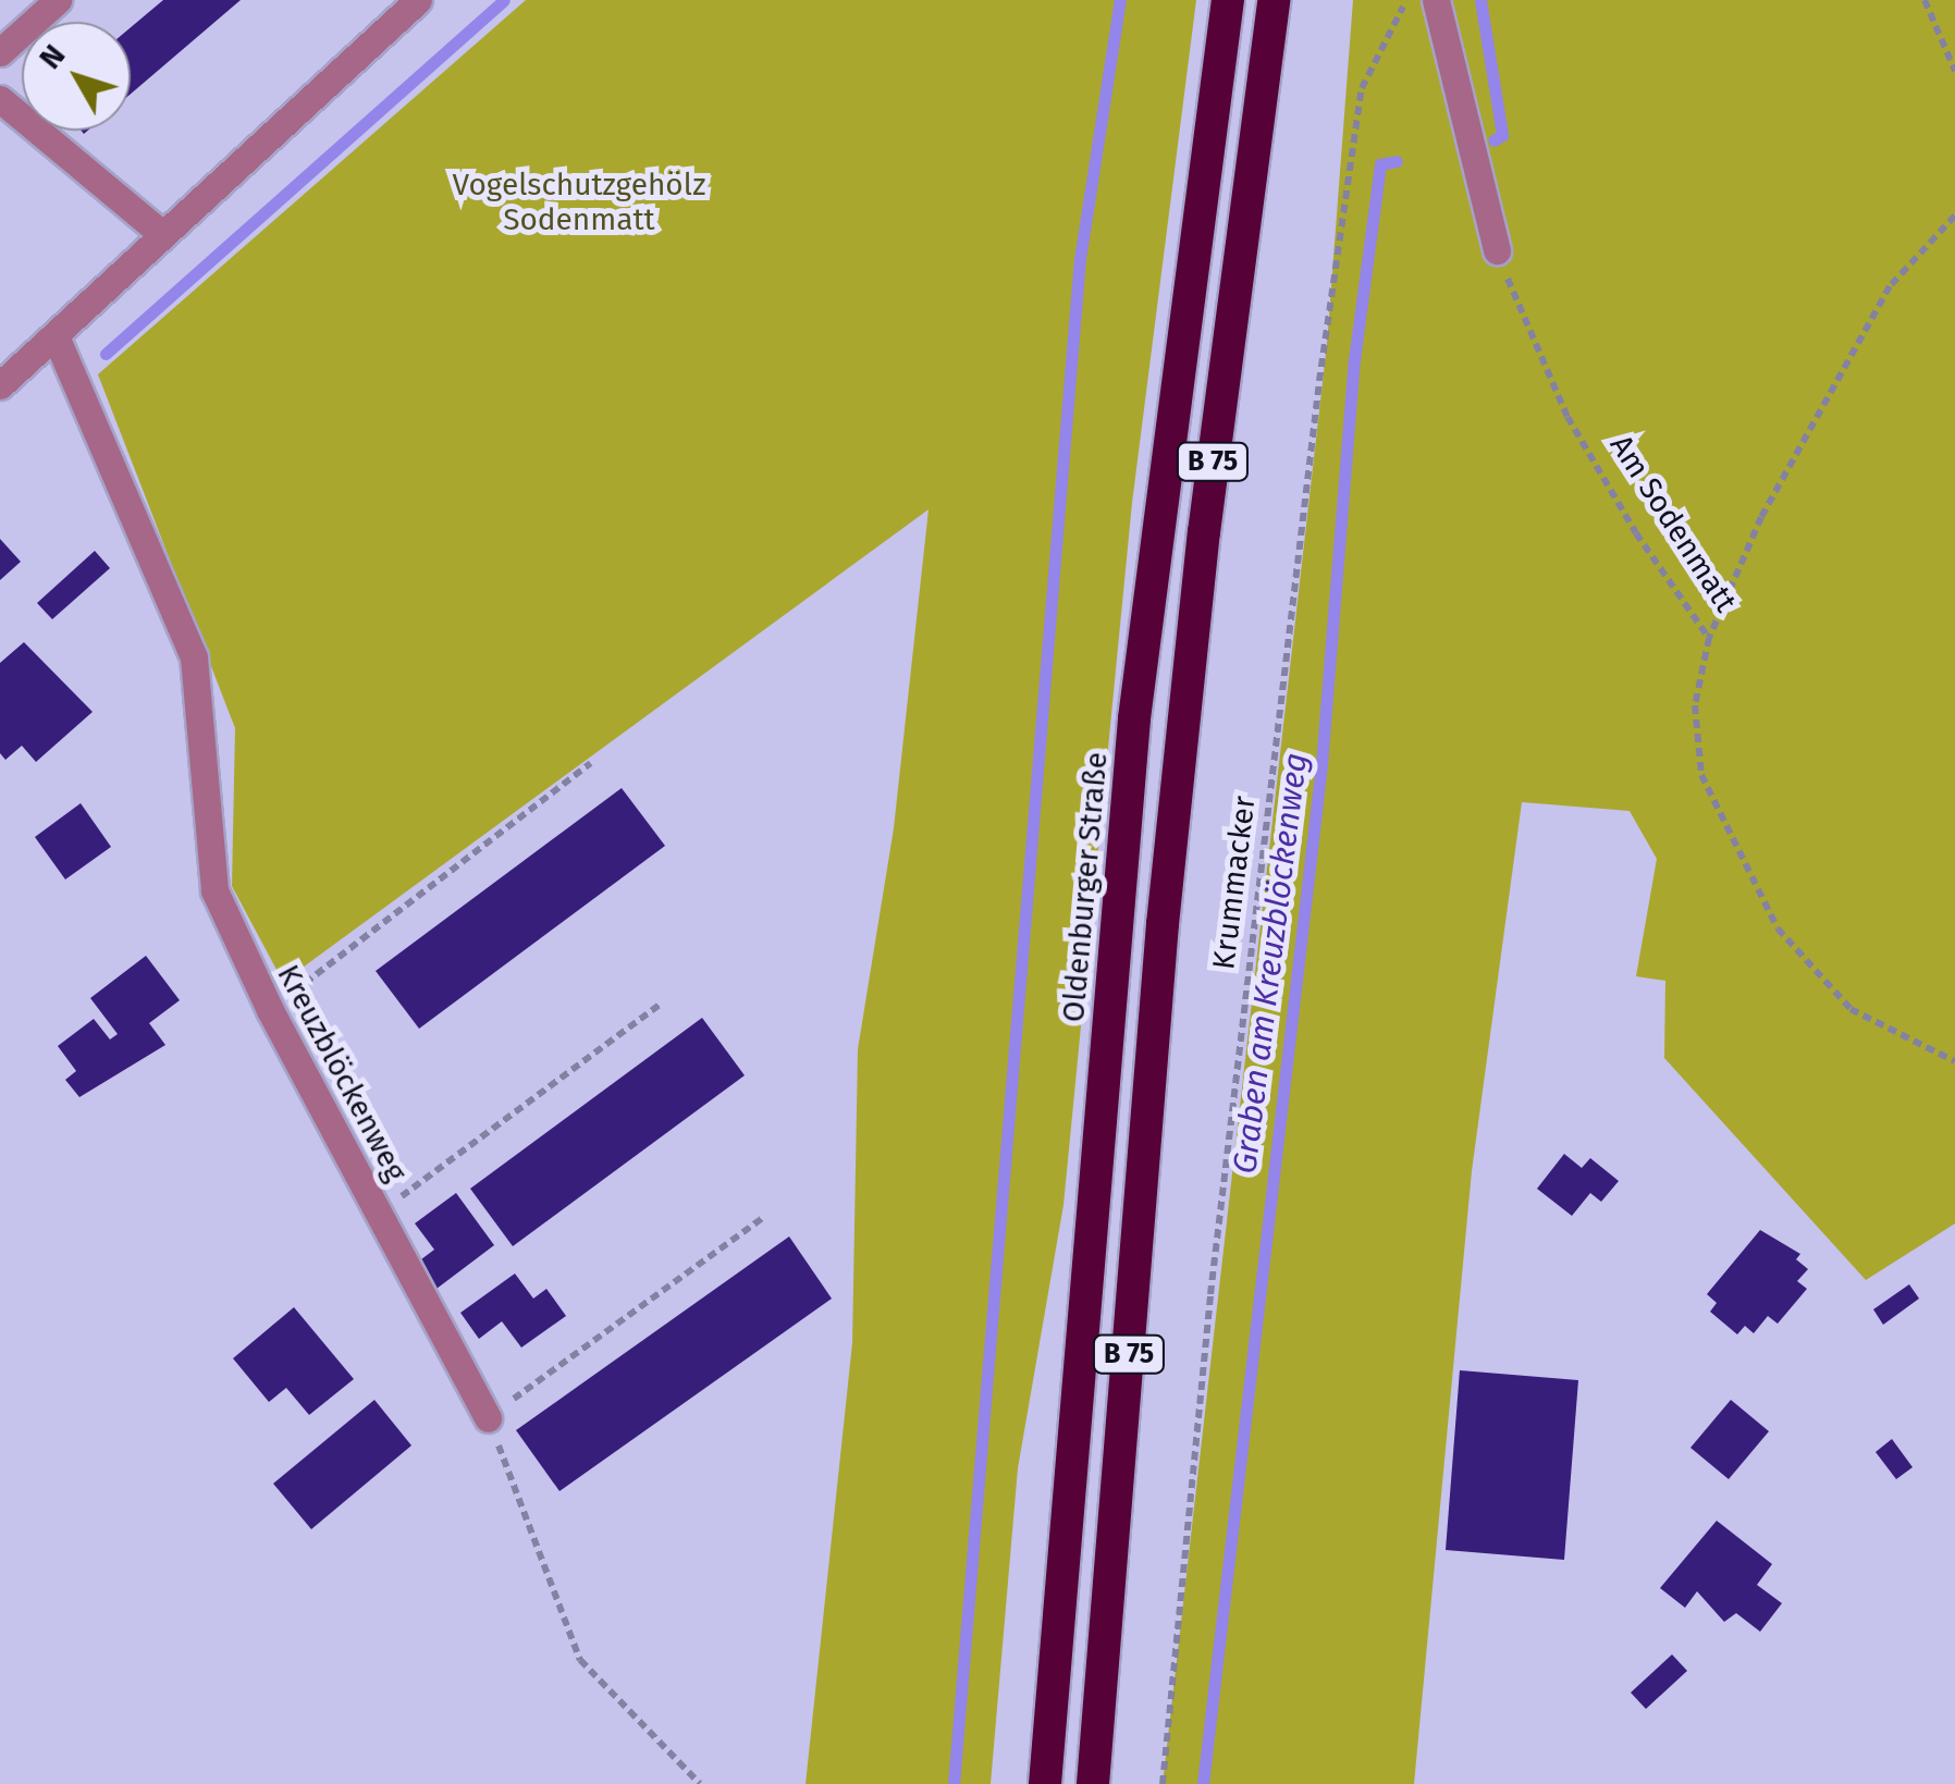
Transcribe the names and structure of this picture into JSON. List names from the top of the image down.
{
  "streets": {
    "highway": ["B 75", "Oldenburger Straße"],
    "street": ["Kreuzblöckenweg"],
    "path": ["Am Sodenmatt", "Krummacker"]
  },
  "water": ["Graben am Kreuzblöckenweg"],
  "parks": ["Vogelschutzgehölz Sodenmatt"],
  "north": "top left"
}
